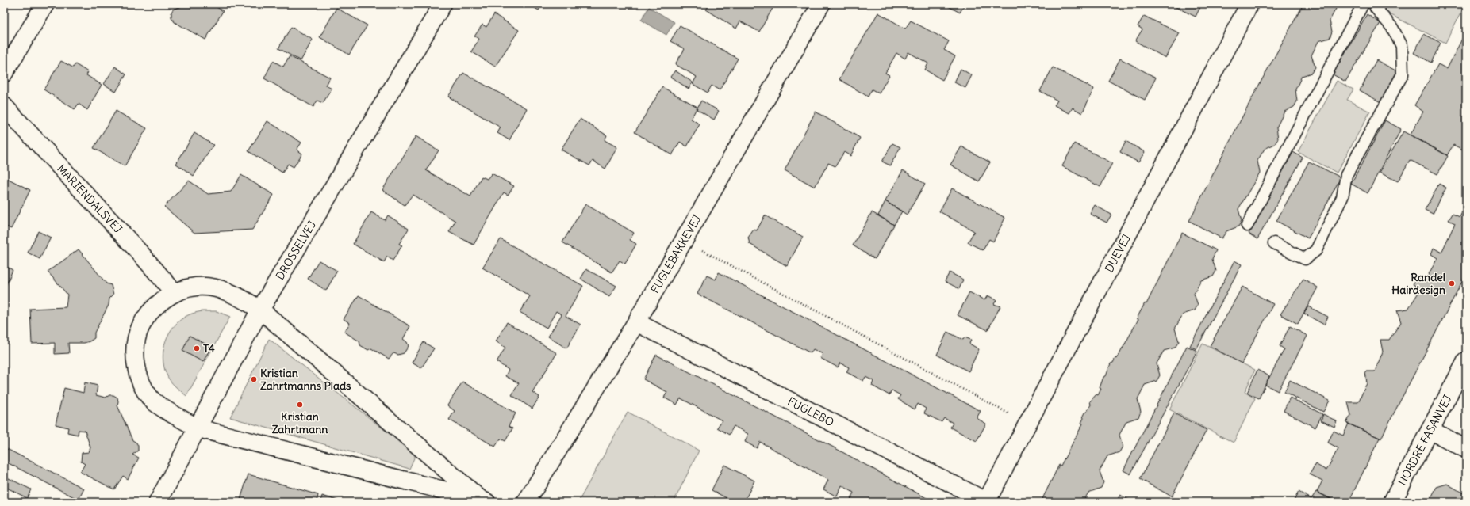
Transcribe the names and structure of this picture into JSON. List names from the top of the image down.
{
  "streets": {
    "street": [
      "MARIENDALSVEJ",
      "DROSSELVEJ",
      "DUEVEJ",
      "FUGLEBAKKEVEJ",
      "FUGLEBO",
      "NORDRE FASANVEJ"
    ]
  },
  "crossings": [
    ["DUEVEJ", "FUGLEBO"],
    ["FUGLEBAKKEVEJ", "FUGLEBO"]
  ],
  "places": [
    "Randel Hairdesign",
    "T4",
    "Kristian Zahrtmanns Plads",
    "Kristian Zahrtmann"
  ]
}
